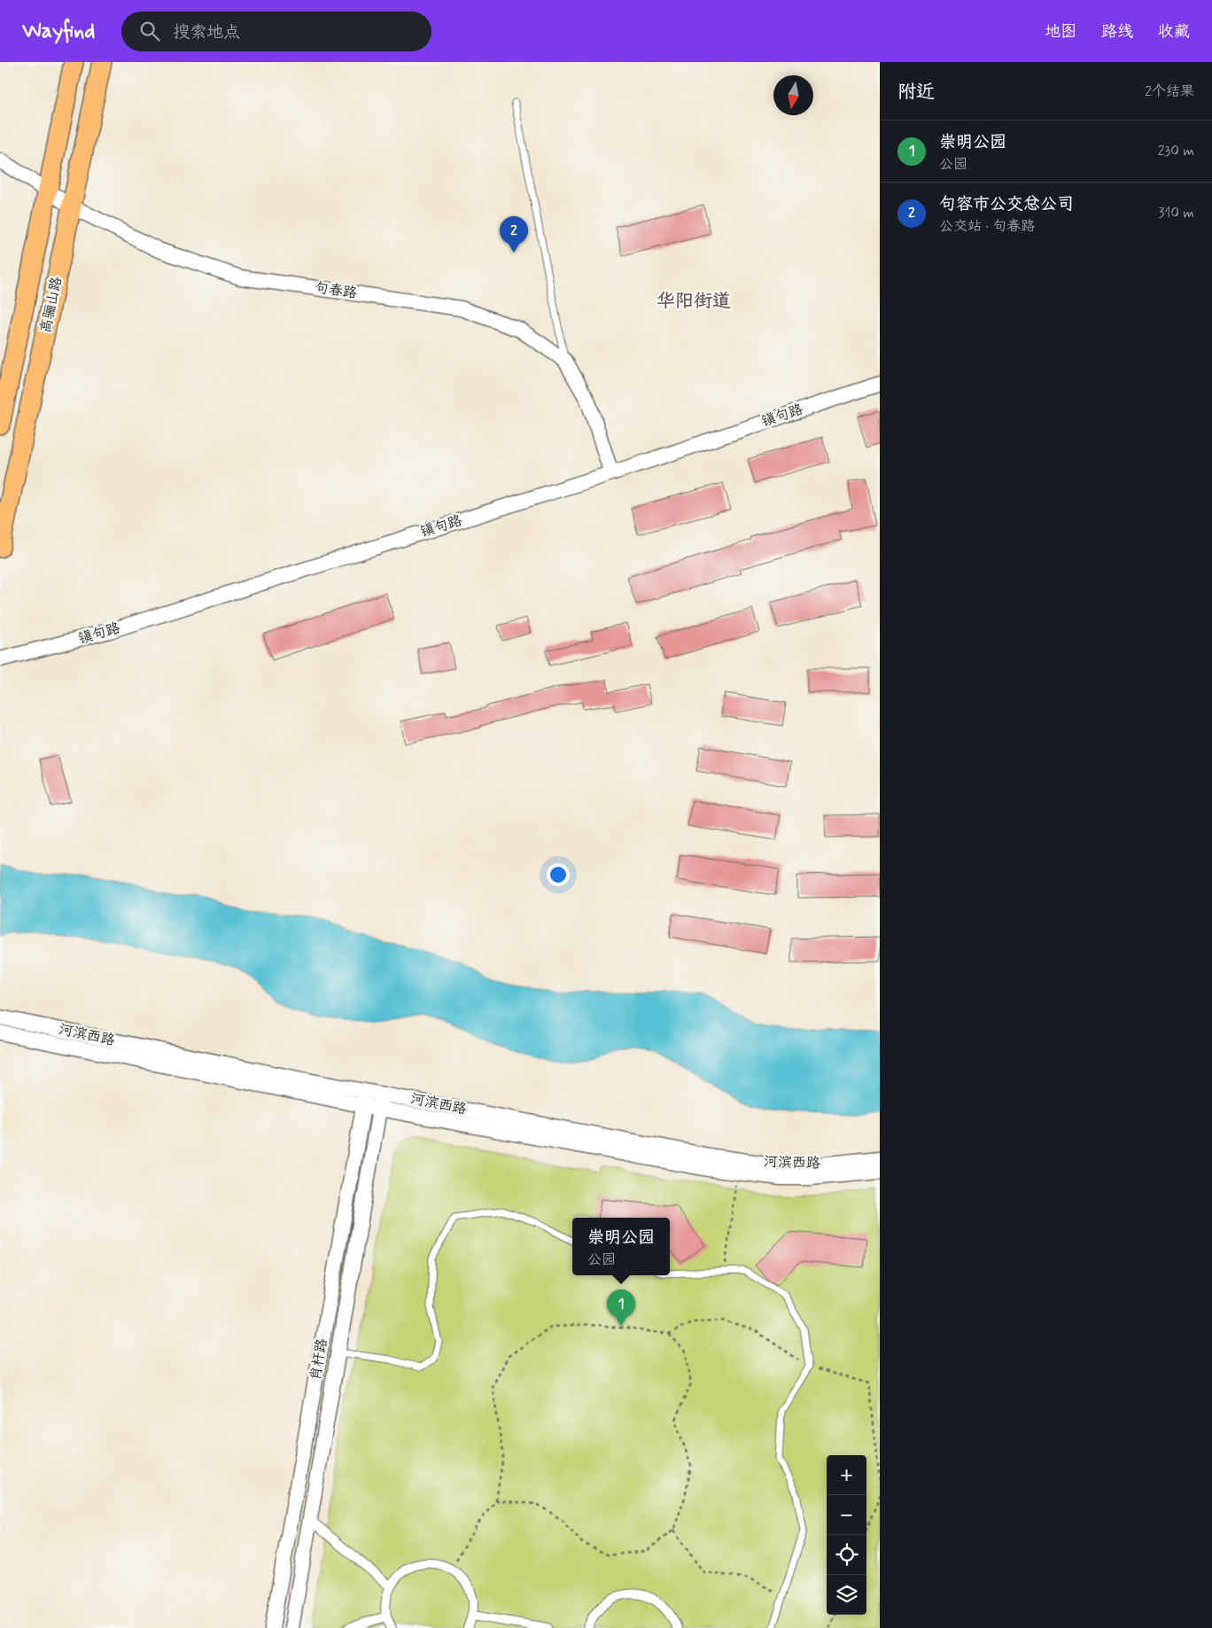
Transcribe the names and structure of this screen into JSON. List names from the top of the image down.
{
  "streets": {
    "main road": ["高骊山路"],
    "street": [
      "句春路",
      "镇句路",
      "河滨西路",
      "肖杆路"
    ]
  },
  "crossings": [
    ["句春路", "高骊山路"],
    ["句春路", "镇句路"],
    ["河滨西路", "肖杆路"]
  ],
  "districts": ["华阳街道"],
  "north": "bottom",
  "page": {
    "header": "Wayfind",
    "search": "搜索地点",
    "nav": ["地图", "路线", "收藏"],
    "heading": ["附近", "2个结果"],
    "list": [
      {
        "mark": "1",
        "name": "崇明公园",
        "note": "公园",
        "value": "230 m"
      },
      {
        "mark": "2",
        "name": "句容市公交总公司",
        "note": "公交站 · 句春路",
        "value": "310 m"
      }
    ],
    "pins": ["2", "1"],
    "popup": ["崇明公园", "公园"],
    "map_buttons": ["+", "−"]
  }
}
